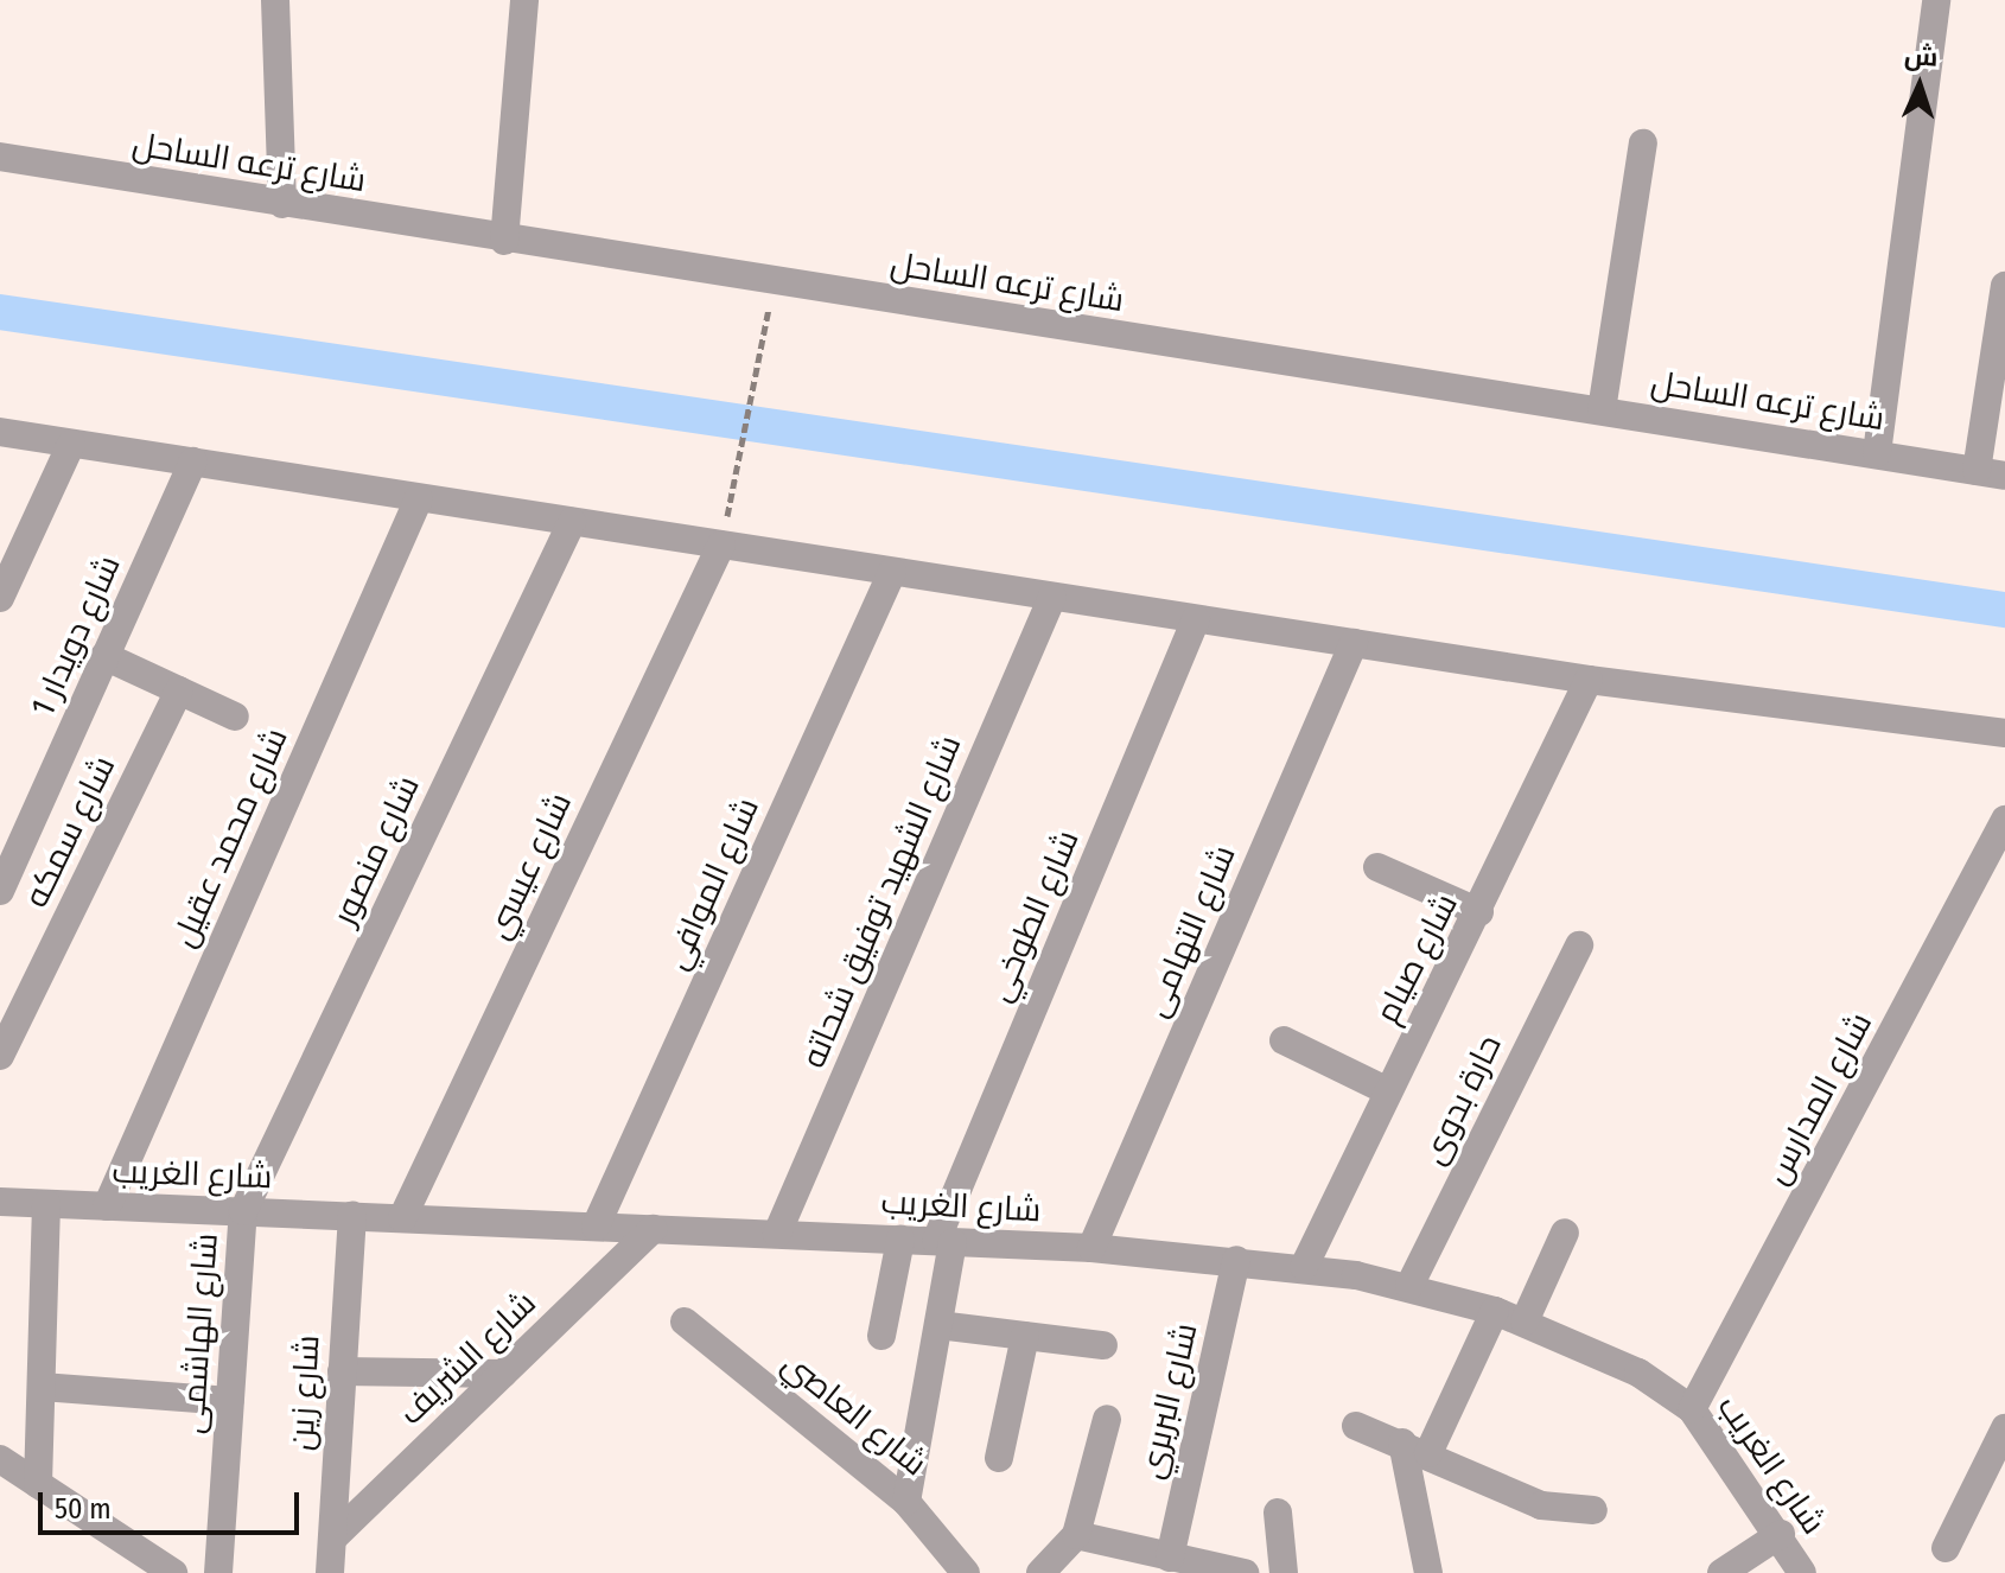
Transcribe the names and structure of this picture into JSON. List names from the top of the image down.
{
  "streets": {
    "street": [
      "شارع ترعه الساحل",
      "شارع دويدار 1",
      "شارع سمكه",
      "شارع محمد عقيل",
      "شارع منصور",
      "شارع عيسي",
      "شارع الموافي",
      "شارع الشهيد توفيق شحاته",
      "شارع الطوخي",
      "شارع التهامى",
      "شارع صيام",
      "شارع المدارس",
      "حارة بدوى",
      "شارع الغريب",
      "شارع الهاشمى",
      "شارع الشريف",
      "شارع زين",
      "شارع البربري",
      "شارع العاصي"
    ]
  },
  "crossings": [
    ["شارع محمد عقيل", "شارع الغريب"],
    ["شارع منصور", "شارع الغريب"],
    ["شارع منصور", "شارع الهاشمى"],
    ["شارع عيسي", "شارع الغريب"],
    ["شارع الموافي", "شارع الغريب"],
    ["شارع الشهيد توفيق شحاته", "شارع الغريب"],
    ["شارع الطوخي", "شارع الغريب"],
    ["شارع الطوخي", "شارع العاصي"],
    ["شارع التهامى", "شارع الغريب"],
    ["شارع صيام", "شارع الغريب"],
    ["شارع المدارس", "شارع الغريب"],
    ["حارة بدوى", "شارع الغريب"],
    ["شارع الغريب", "شارع الهاشمى"],
    ["شارع الغريب", "شارع الشريف"],
    ["شارع الغريب", "شارع زين"],
    ["شارع الغريب", "شارع البربري"],
    ["شارع الشريف", "شارع زين"]
  ],
  "scale_bar": "50 m",
  "north": "top"
}
